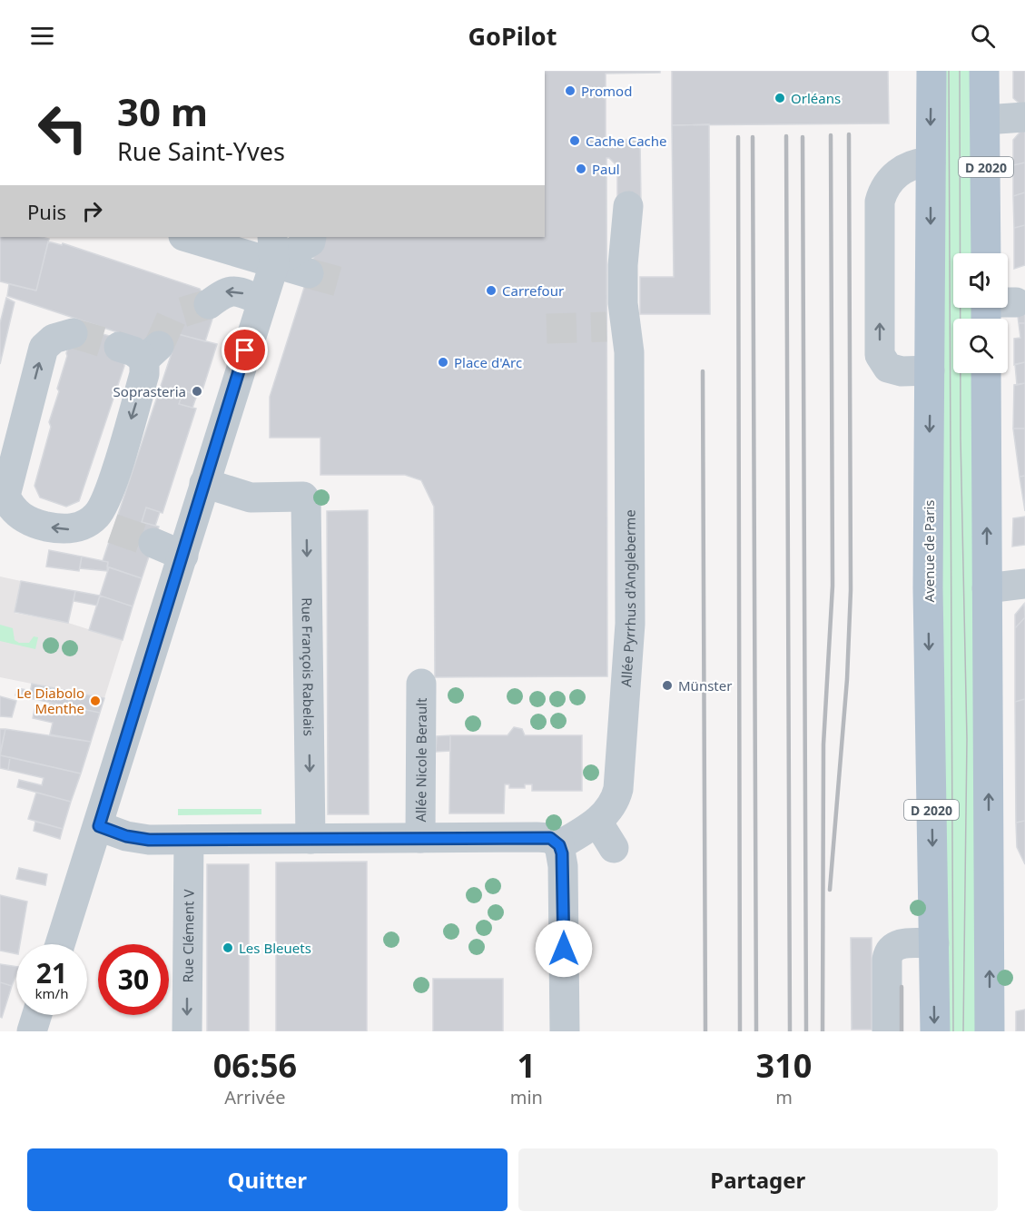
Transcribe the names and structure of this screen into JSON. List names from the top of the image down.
{
  "streets": {
    "main road": ["D 2020", "Avenue de Paris"],
    "street": [
      "Allée Pyrrhus d'Angleberme",
      "Rue François Rabelais",
      "Allée Nicole Berault",
      "Rue Clément V"
    ]
  },
  "one_way": ["Rue François Rabelais"],
  "places": [
    "Promod",
    "Orléans",
    "Cache Cache",
    "Paul",
    "Carrefour",
    "Place d'Arc",
    "Soprasteria",
    "Münster",
    "Le Diabolo Menthe",
    "Les Bleuets"
  ],
  "page": {
    "header": "GoPilot",
    "turn": ["30 m", "Rue Saint-Yves"],
    "then": "Puis",
    "speed": "21 km/h",
    "limit": "30",
    "eta": [
      "06:56",
      "Arrivée",
      "1",
      "min",
      "310",
      "m"
    ],
    "buttons": ["Quitter", "Partager"]
  }
}
